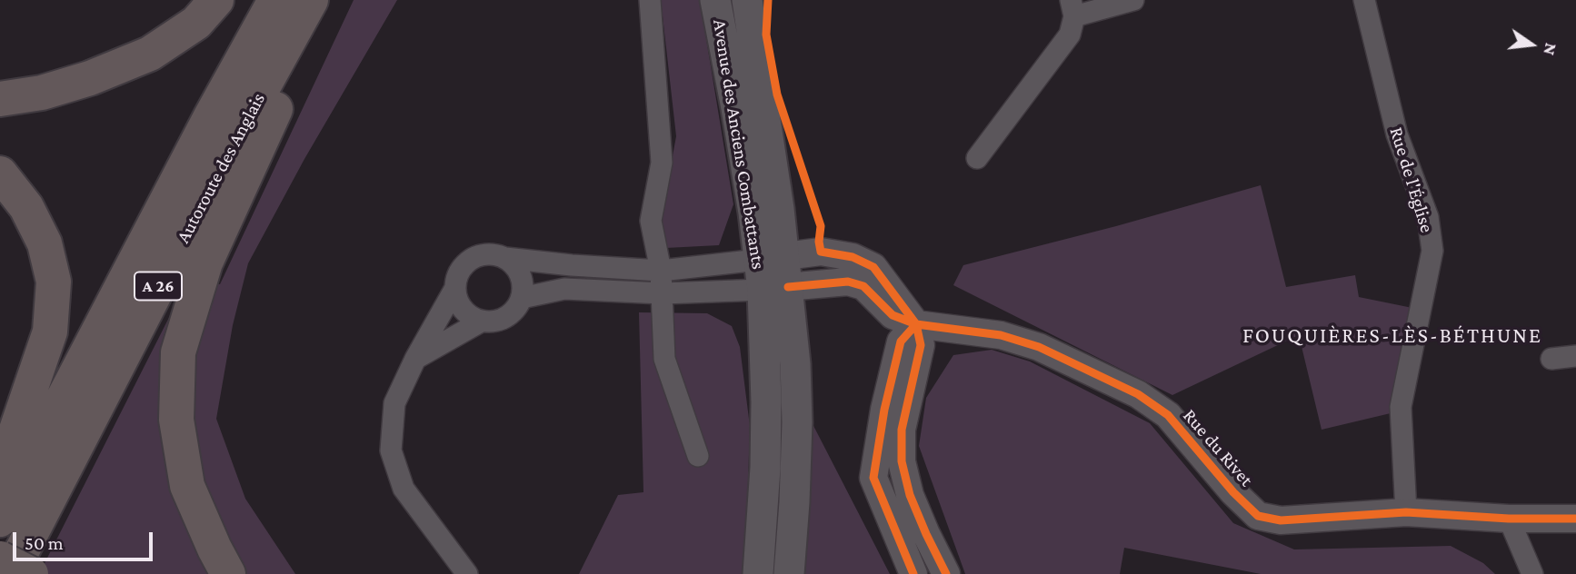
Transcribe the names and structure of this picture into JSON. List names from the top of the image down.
{
  "streets": {
    "highway": ["Autoroute des Anglais", "A 26"],
    "main road": ["Avenue des Anciens Combattants"],
    "street": ["Rue de l'Église", "Rue du Rivet"]
  },
  "crossings": [
    ["Avenue des Anciens Combattants", "Rue du Rivet"],
    ["Rue de l'Église", "Rue du Rivet"]
  ],
  "districts": ["FOUQUIÈRES-LÈS-BÉTHUNE"],
  "scale_bar": "50 m",
  "north": "right"
}
